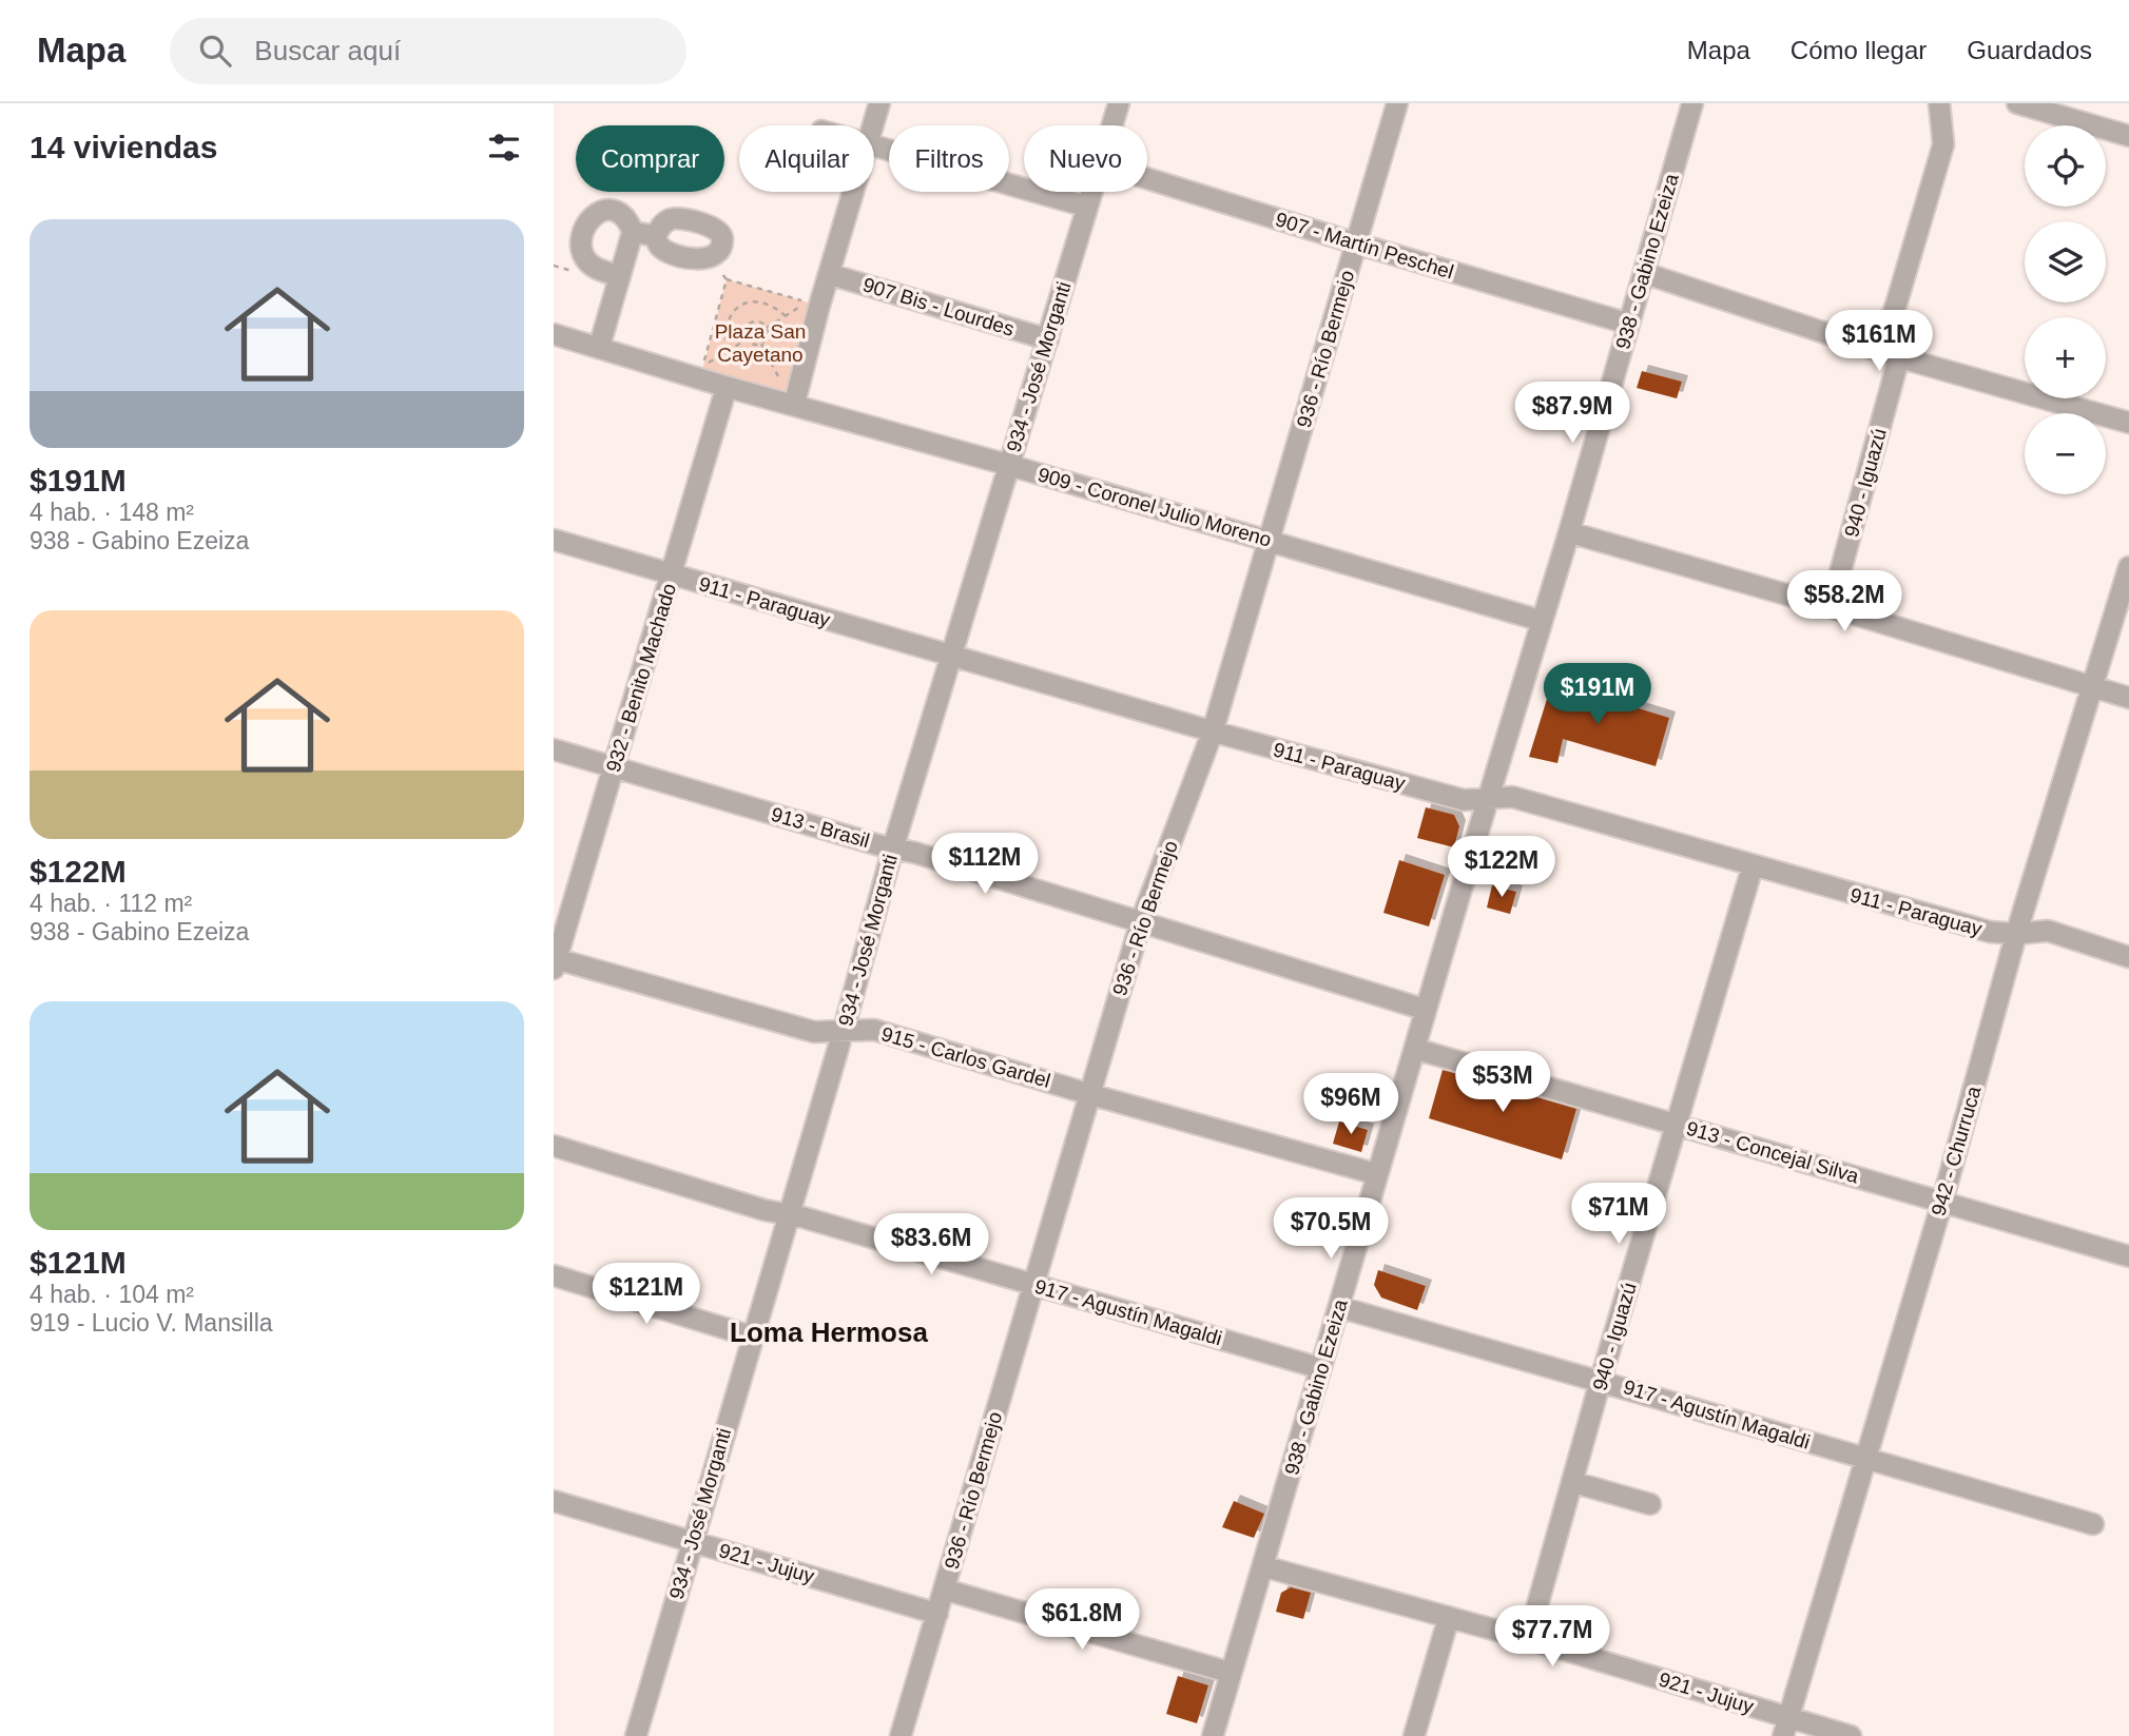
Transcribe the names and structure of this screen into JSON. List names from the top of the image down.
{
  "streets": {
    "street": [
      "907 - Martín Peschel",
      "938 - Gabino Ezeiza",
      "907 Bis - Lourdes",
      "936 - Río Bermejo",
      "934 - José Morganti",
      "940 - Iguazú",
      "909 - Coronel Julio Moreno",
      "911 - Paraguay",
      "932 - Benito Machado",
      "913 - Brasil",
      "915 - Carlos Gardel",
      "942 - Churruca",
      "913 - Concejal Silva",
      "917 - Agustín Magaldi",
      "921 - Jujuy"
    ]
  },
  "crossings": [
    ["907 - Martín Peschel", "938 - Gabino Ezeiza"],
    ["907 - Martín Peschel", "936 - Río Bermejo"],
    ["938 - Gabino Ezeiza", "909 - Coronel Julio Moreno"],
    ["938 - Gabino Ezeiza", "911 - Paraguay"],
    ["938 - Gabino Ezeiza", "913 - Brasil"],
    ["938 - Gabino Ezeiza", "915 - Carlos Gardel"],
    ["938 - Gabino Ezeiza", "913 - Concejal Silva"],
    ["938 - Gabino Ezeiza", "917 - Agustín Magaldi"],
    ["938 - Gabino Ezeiza", "921 - Jujuy"],
    ["907 Bis - Lourdes", "934 - José Morganti"],
    ["936 - Río Bermejo", "909 - Coronel Julio Moreno"],
    ["936 - Río Bermejo", "911 - Paraguay"],
    ["936 - Río Bermejo", "913 - Brasil"],
    ["936 - Río Bermejo", "915 - Carlos Gardel"],
    ["936 - Río Bermejo", "917 - Agustín Magaldi"],
    ["936 - Río Bermejo", "921 - Jujuy"],
    ["934 - José Morganti", "909 - Coronel Julio Moreno"],
    ["934 - José Morganti", "911 - Paraguay"],
    ["934 - José Morganti", "913 - Brasil"],
    ["934 - José Morganti", "915 - Carlos Gardel"],
    ["934 - José Morganti", "917 - Agustín Magaldi"],
    ["934 - José Morganti", "921 - Jujuy"],
    ["940 - Iguazú", "911 - Paraguay"],
    ["940 - Iguazú", "913 - Concejal Silva"],
    ["940 - Iguazú", "917 - Agustín Magaldi"],
    ["940 - Iguazú", "921 - Jujuy"],
    ["909 - Coronel Julio Moreno", "932 - Benito Machado"],
    ["911 - Paraguay", "932 - Benito Machado"],
    ["911 - Paraguay", "942 - Churruca"],
    ["932 - Benito Machado", "913 - Brasil"],
    ["932 - Benito Machado", "915 - Carlos Gardel"],
    ["942 - Churruca", "913 - Concejal Silva"],
    ["942 - Churruca", "917 - Agustín Magaldi"],
    ["942 - Churruca", "921 - Jujuy"]
  ],
  "districts": ["Loma Hermosa"],
  "parks": ["Plaza San Cayetano"],
  "page": {
    "header": "Mapa",
    "search": "Buscar aquí",
    "nav": ["Mapa", "Cómo llegar", "Guardados"],
    "heading": "14 viviendas",
    "map_buttons": ["+", "−"],
    "chip": [
      "Comprar",
      "Alquilar",
      "Filtros",
      "Nuevo"
    ],
    "list": [
      {
        "name": "$191M",
        "note": "4 hab. · 148 m² · 938 - Gabino Ezeiza"
      },
      {
        "name": "$122M",
        "note": "4 hab. · 112 m² · 938 - Gabino Ezeiza"
      },
      {
        "name": "$121M",
        "note": "4 hab. · 104 m² · 919 - Lucio V. Mansilla"
      }
    ],
    "price": [
      "$161M",
      "$87.9M",
      "$58.2M",
      "$191M",
      "$112M",
      "$122M",
      "$53M",
      "$96M",
      "$71M",
      "$70.5M",
      "$83.6M",
      "$121M",
      "$61.8M",
      "$77.7M"
    ]
  }
}
